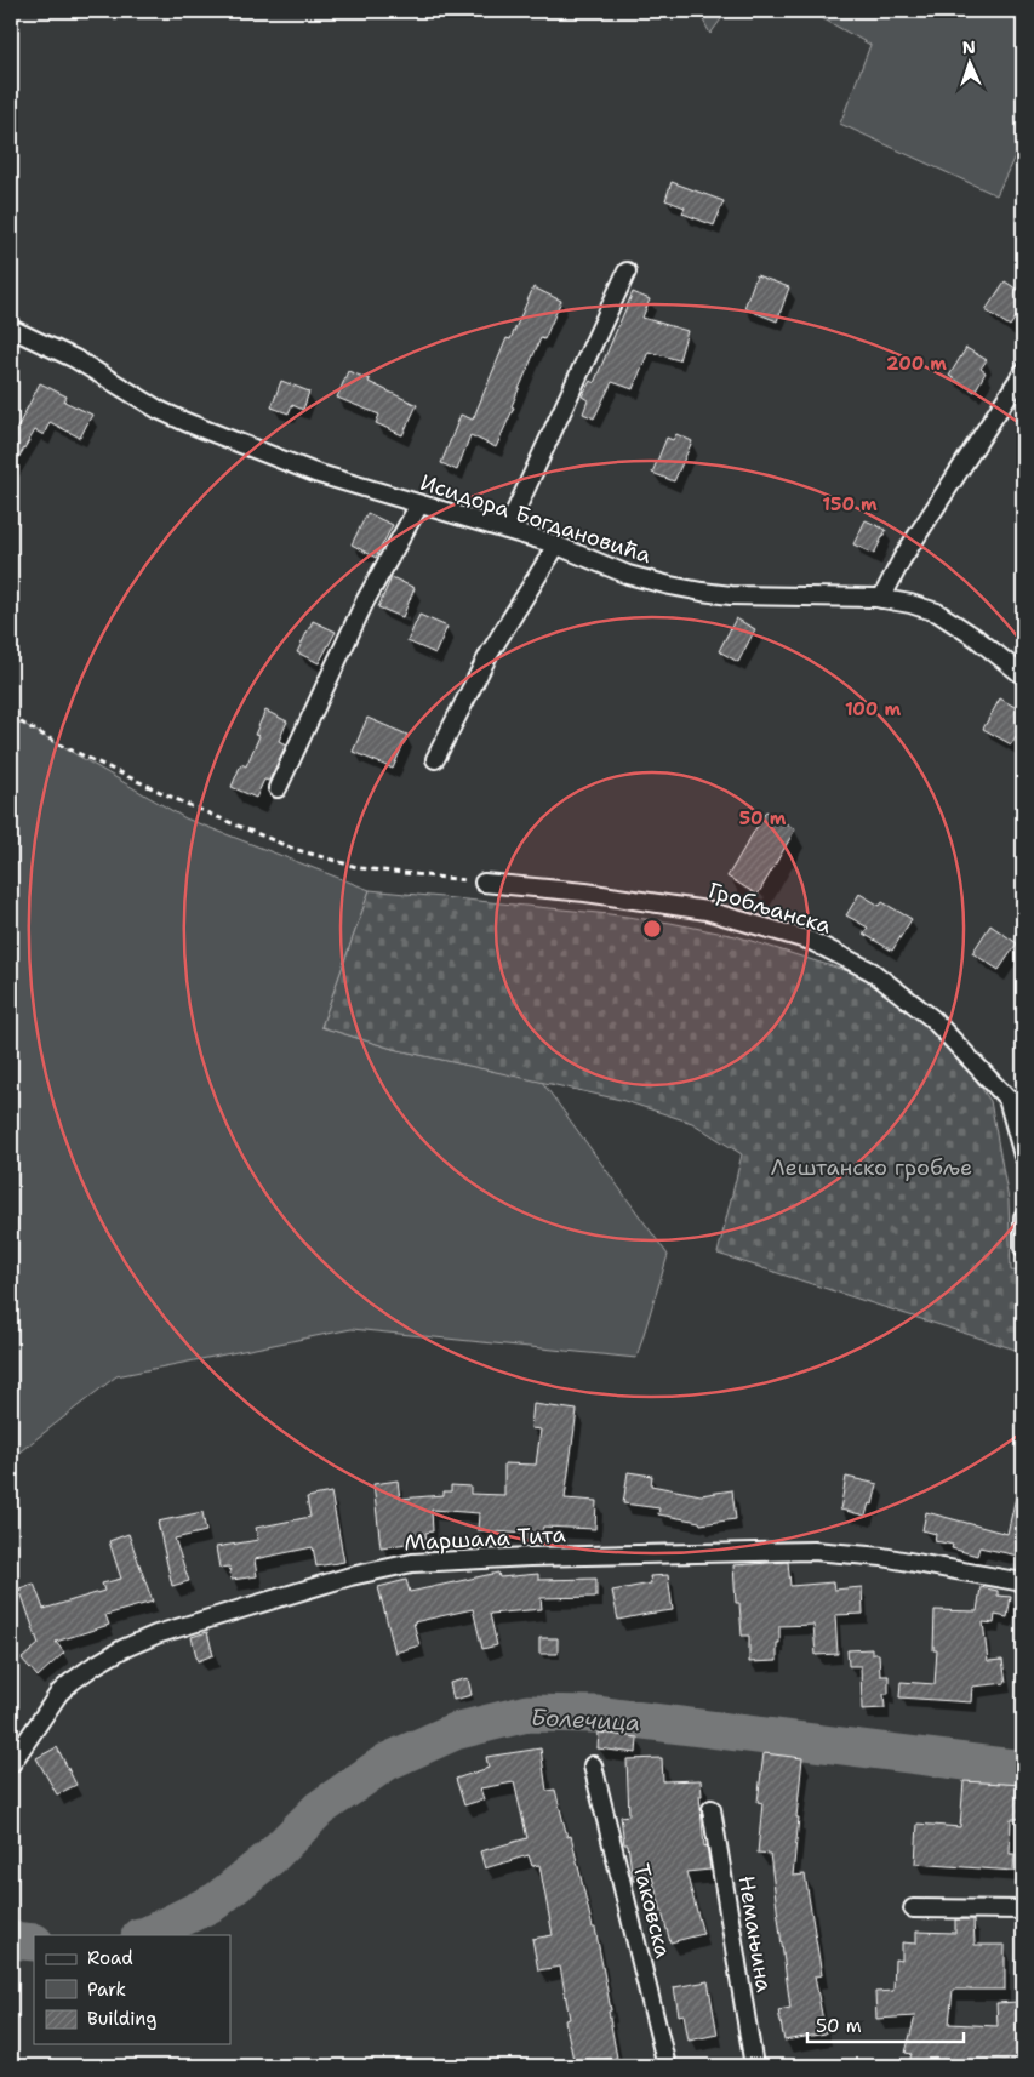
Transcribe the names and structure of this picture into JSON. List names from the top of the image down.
{
  "streets": {
    "street": [
      "Исидора Богдановића",
      "Гробљанска",
      "Маршала Тита",
      "Таковска",
      "Немањина"
    ]
  },
  "water": ["Болечица"],
  "parks": ["Лештанско гробље"],
  "legend": ["Road", "Park", "Building"],
  "scale_bar": "50 m",
  "north": "top",
  "rings": [
    "200 m",
    "150 m",
    "100 m",
    "50 m"
  ]
}
